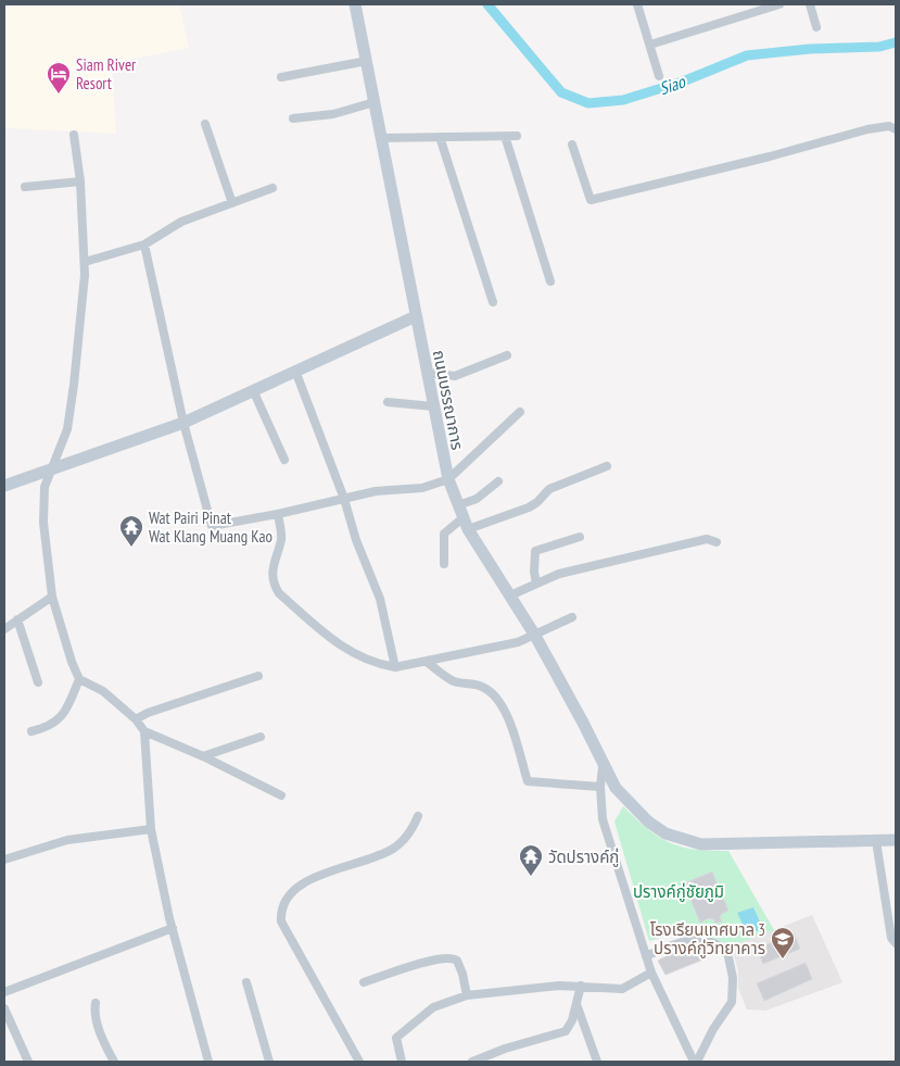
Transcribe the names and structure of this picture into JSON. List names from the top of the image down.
{
  "streets": {
    "street": ["ถนนบรรณาการ"]
  },
  "water": ["Siao"],
  "parks": ["ปรางค์กู่ชัยภูมิ"],
  "places": {
    "hotel": ["Siam River Resort"],
    "temple": ["Wat Pairi Pinat Wat Klang Muang Kao", "วัดปรางค์กู่"],
    "school or university": ["โรงเรียนเทศบาล 3 ปรางค์กู่วิทยาคาร"]
  }
}
